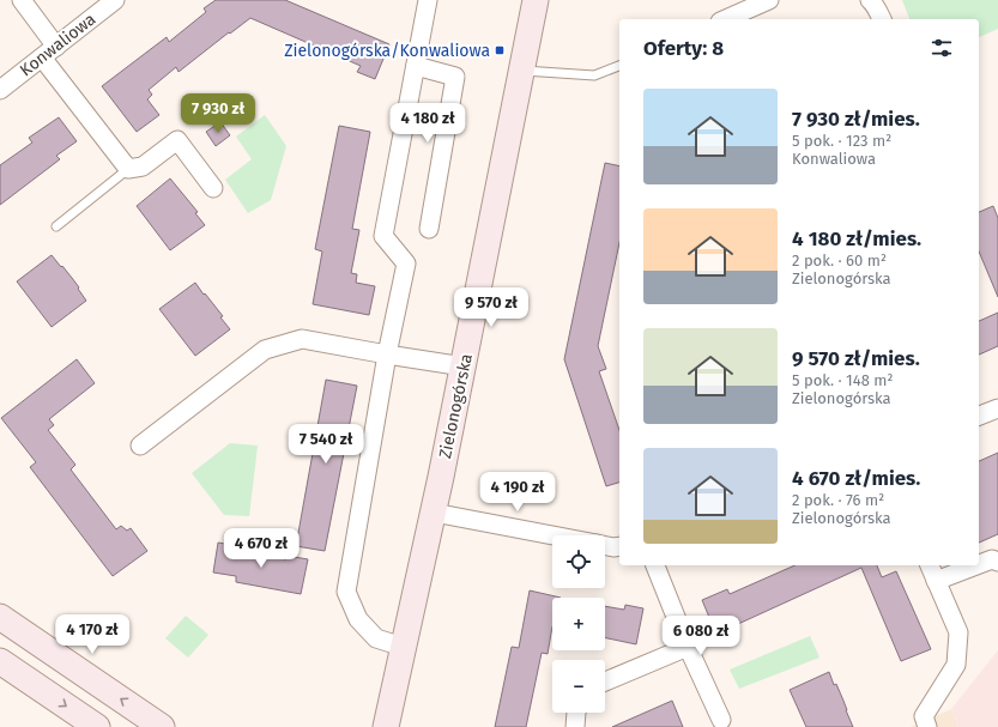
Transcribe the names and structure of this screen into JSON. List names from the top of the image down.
{
  "streets": {
    "street": ["Konwaliowa", "Zielonogórska"]
  },
  "places": {
    "transit": ["Zielonogórska/Konwaliowa"]
  },
  "page": {
    "heading": "Oferty: 8",
    "list": [
      {
        "name": "7 930 zł/mies.",
        "note": "5 pok. · 123 m² · Konwaliowa"
      },
      {
        "name": "4 180 zł/mies.",
        "note": "2 pok. · 60 m² · Zielonogórska"
      },
      {
        "name": "9 570 zł/mies.",
        "note": "5 pok. · 148 m² · Zielonogórska"
      },
      {
        "name": "4 670 zł/mies.",
        "note": "2 pok. · 76 m² · Zielonogórska"
      }
    ],
    "price": [
      "7 930 zł",
      "4 180 zł",
      "9 570 zł",
      "7 540 zł",
      "4 190 zł",
      "4 670 zł",
      "4 170 zł",
      "6 080 zł"
    ],
    "map_buttons": ["+", "−"]
  }
}
